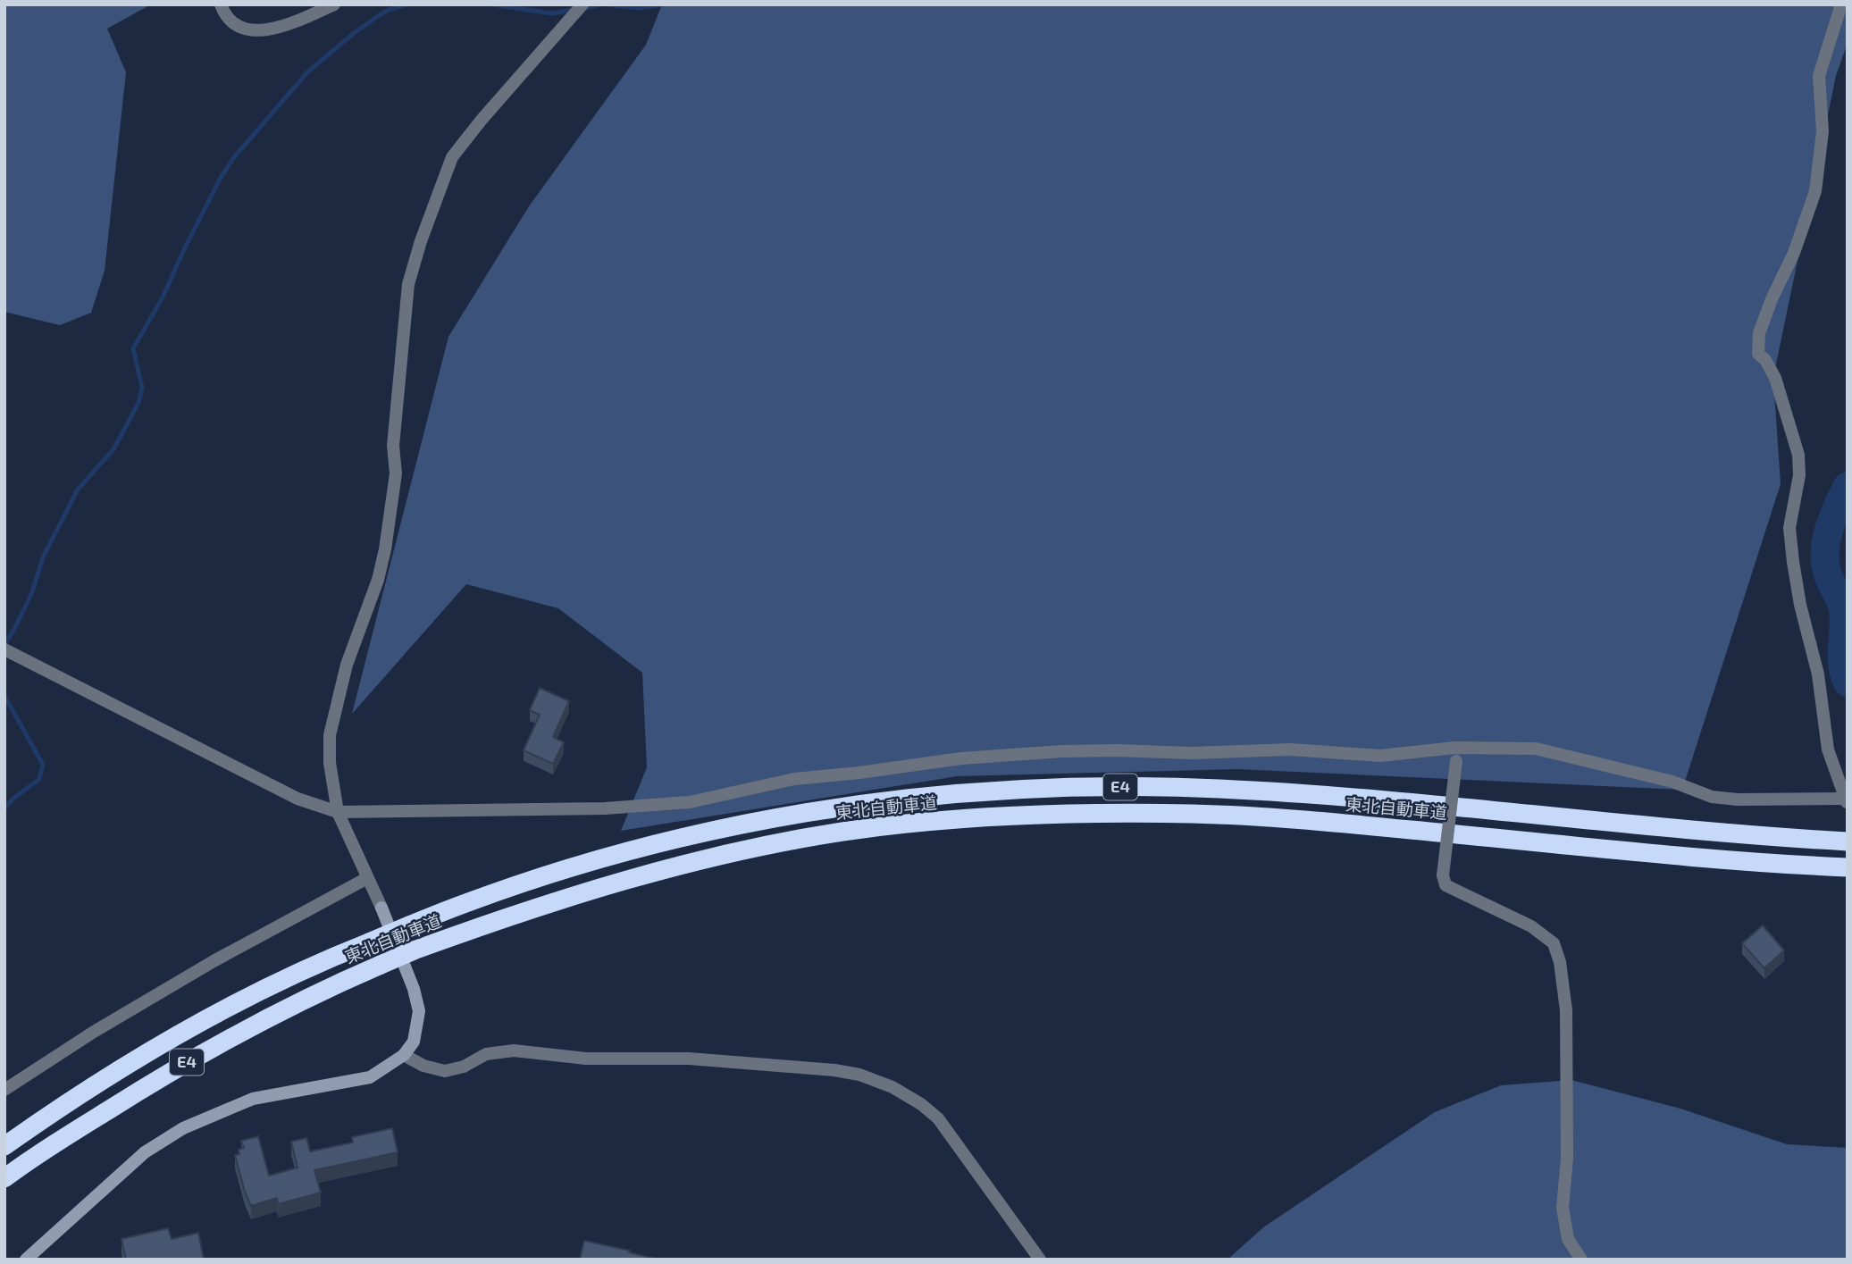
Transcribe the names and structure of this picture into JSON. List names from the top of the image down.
{
  "streets": {
    "highway": ["E4", "東北自動車道"]
  }
}
